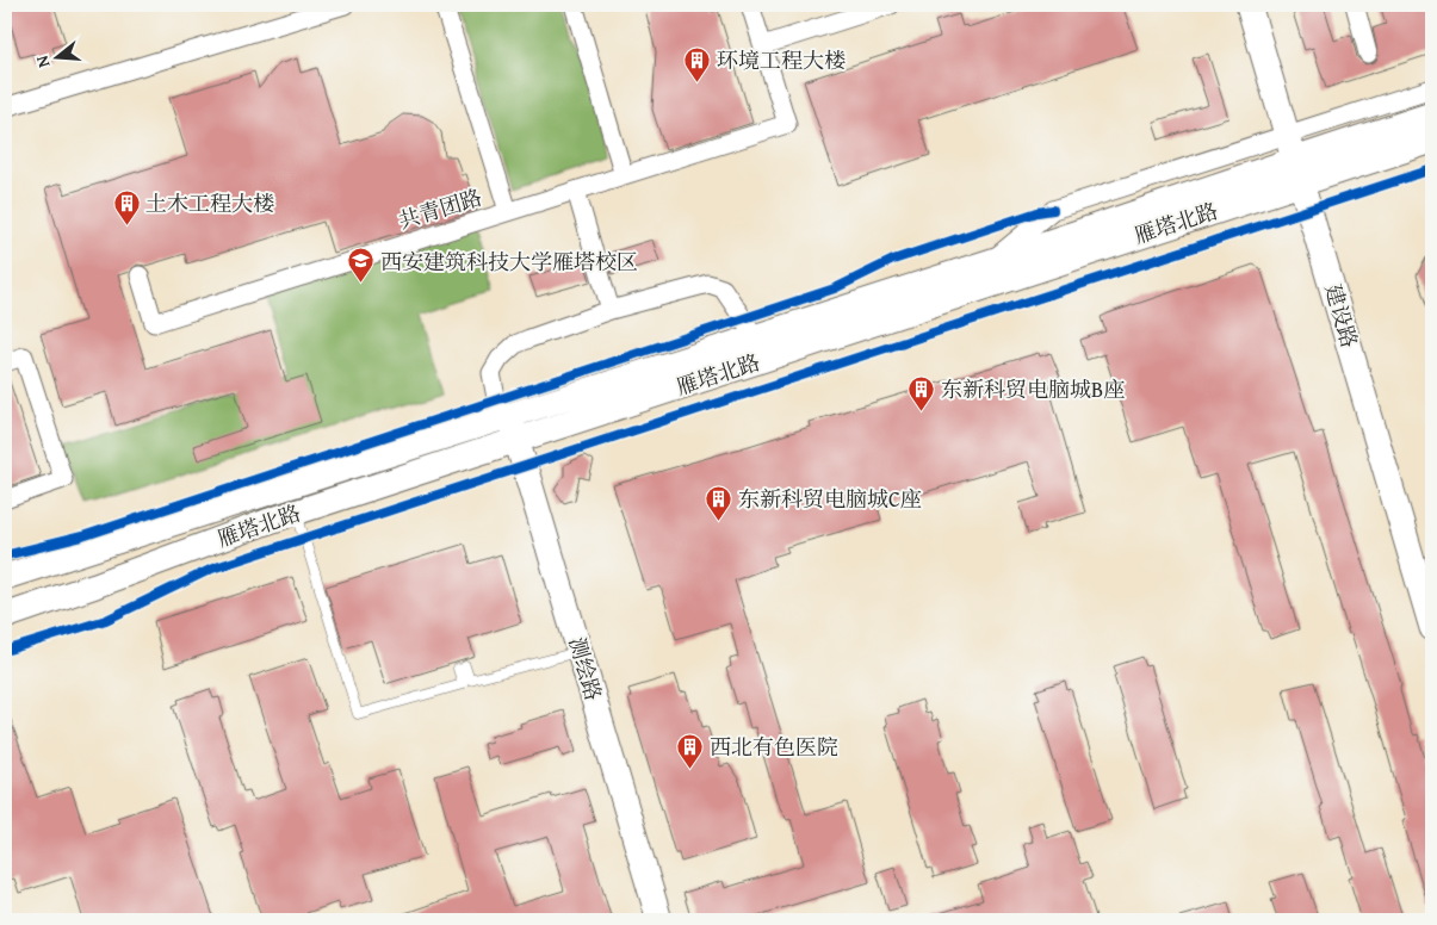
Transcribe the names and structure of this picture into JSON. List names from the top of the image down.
{
  "streets": {
    "main road": ["雁塔北路", "建设路", "测绘路"],
    "street": ["共青团路"]
  },
  "crossings": [
    ["雁塔北路", "建设路"],
    ["雁塔北路", "测绘路"]
  ],
  "places": {
    "building": [
      "环境工程大楼",
      "土木工程大楼",
      "东新科贸电脑城B座",
      "东新科贸电脑城C座",
      "西北有色医院"
    ],
    "school or university": ["西安建筑科技大学雁塔校区"]
  },
  "north": "left"
}
